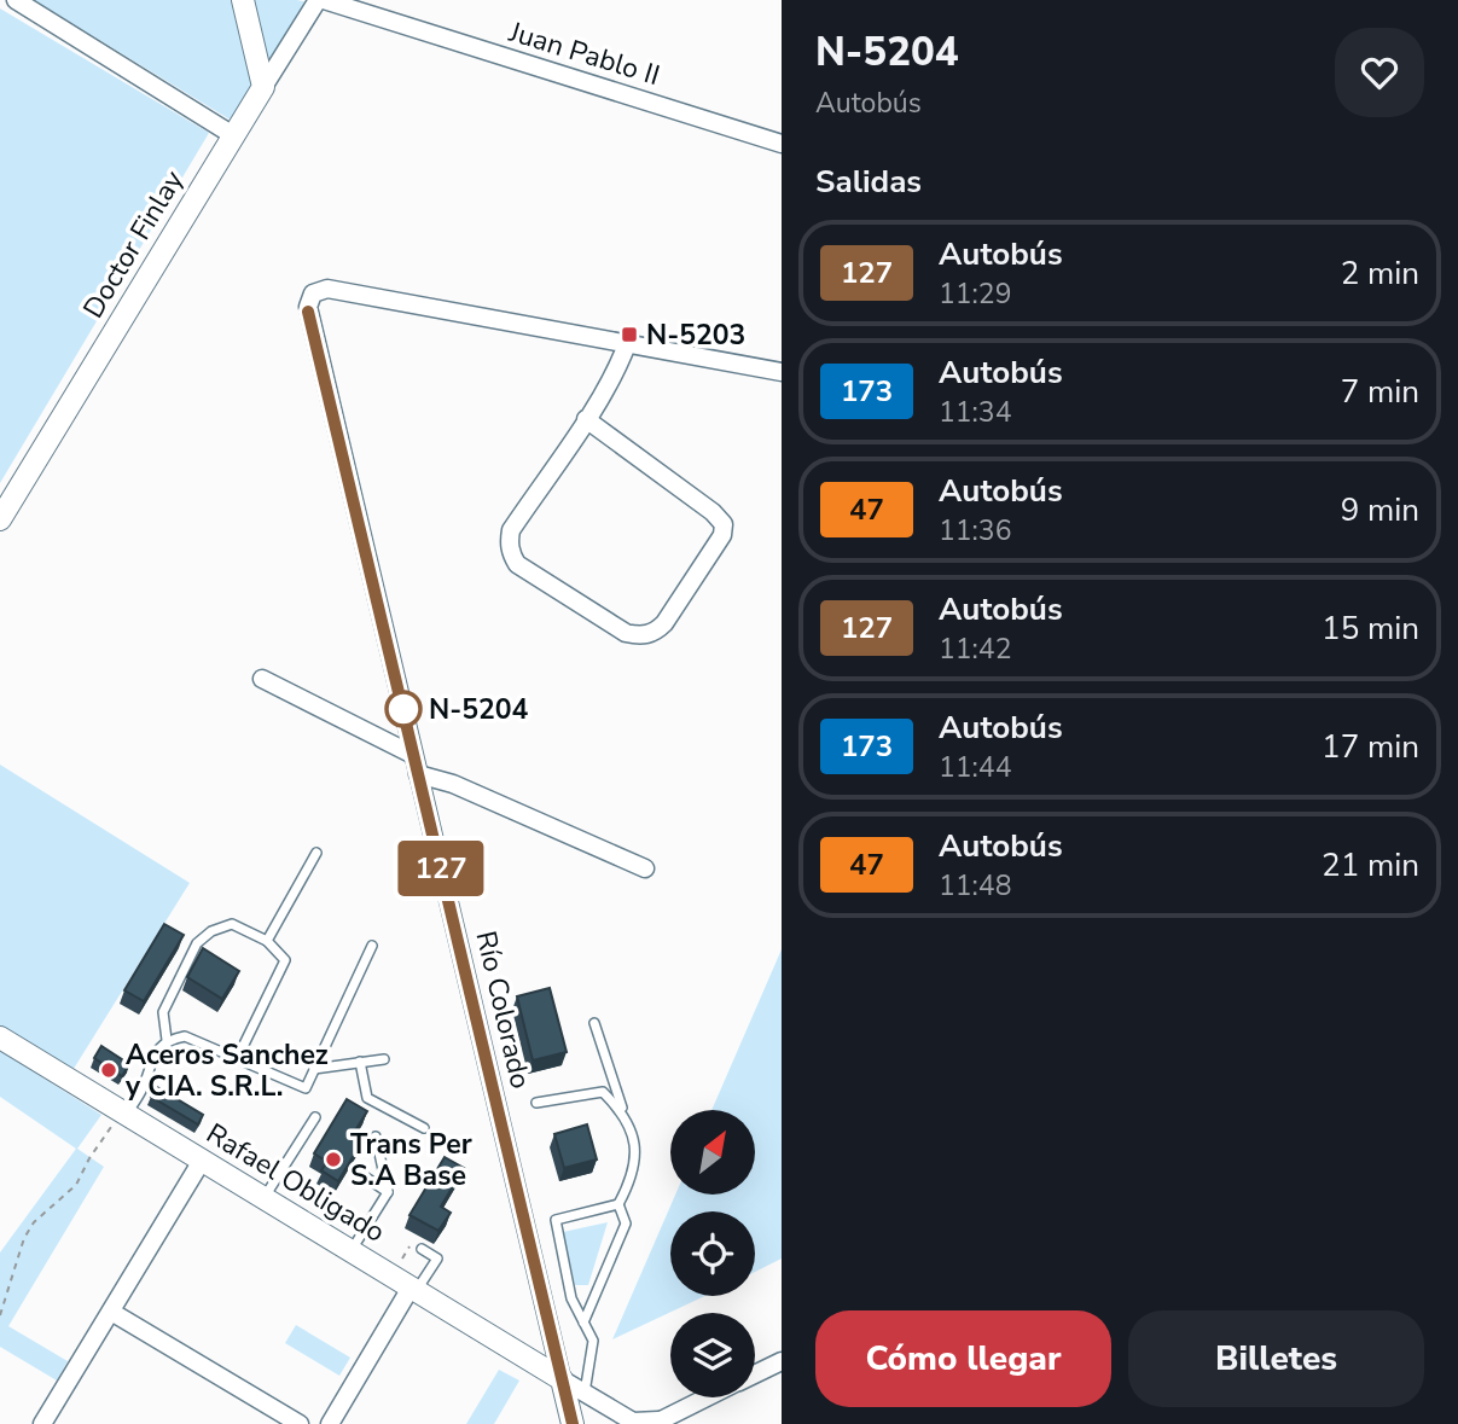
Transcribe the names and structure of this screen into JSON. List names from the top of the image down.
{
  "streets": {
    "street": [
      "Juan Pablo II",
      "Doctor Finlay",
      "Río Colorado",
      "Rafael Obligado"
    ]
  },
  "crossings": [
    ["Juan Pablo II", "Doctor Finlay"],
    ["Río Colorado", "Rafael Obligado"]
  ],
  "places": {
    "transit": ["N-5203"],
    "other": ["N-5204", "Aceros Sanchez y CIA. S.R.L.", "Trans Per S.A Base"]
  },
  "lines": ["bus line 127"],
  "north": "top right",
  "page": {
    "on_map": "127",
    "heading": [
      ["N-5204", "Autobús"],
      "Salidas"
    ],
    "list": [
      {
        "mark": "127",
        "name": "Autobús",
        "note": "11:29",
        "value": "2 min"
      },
      {
        "mark": "173",
        "name": "Autobús",
        "note": "11:34",
        "value": "7 min"
      },
      {
        "mark": "47",
        "name": "Autobús",
        "note": "11:36",
        "value": "9 min"
      },
      {
        "mark": "127",
        "name": "Autobús",
        "note": "11:42",
        "value": "15 min"
      },
      {
        "mark": "173",
        "name": "Autobús",
        "note": "11:44",
        "value": "17 min"
      },
      {
        "mark": "47",
        "name": "Autobús",
        "note": "11:48",
        "value": "21 min"
      }
    ],
    "buttons": ["Cómo llegar", "Billetes"]
  }
}
